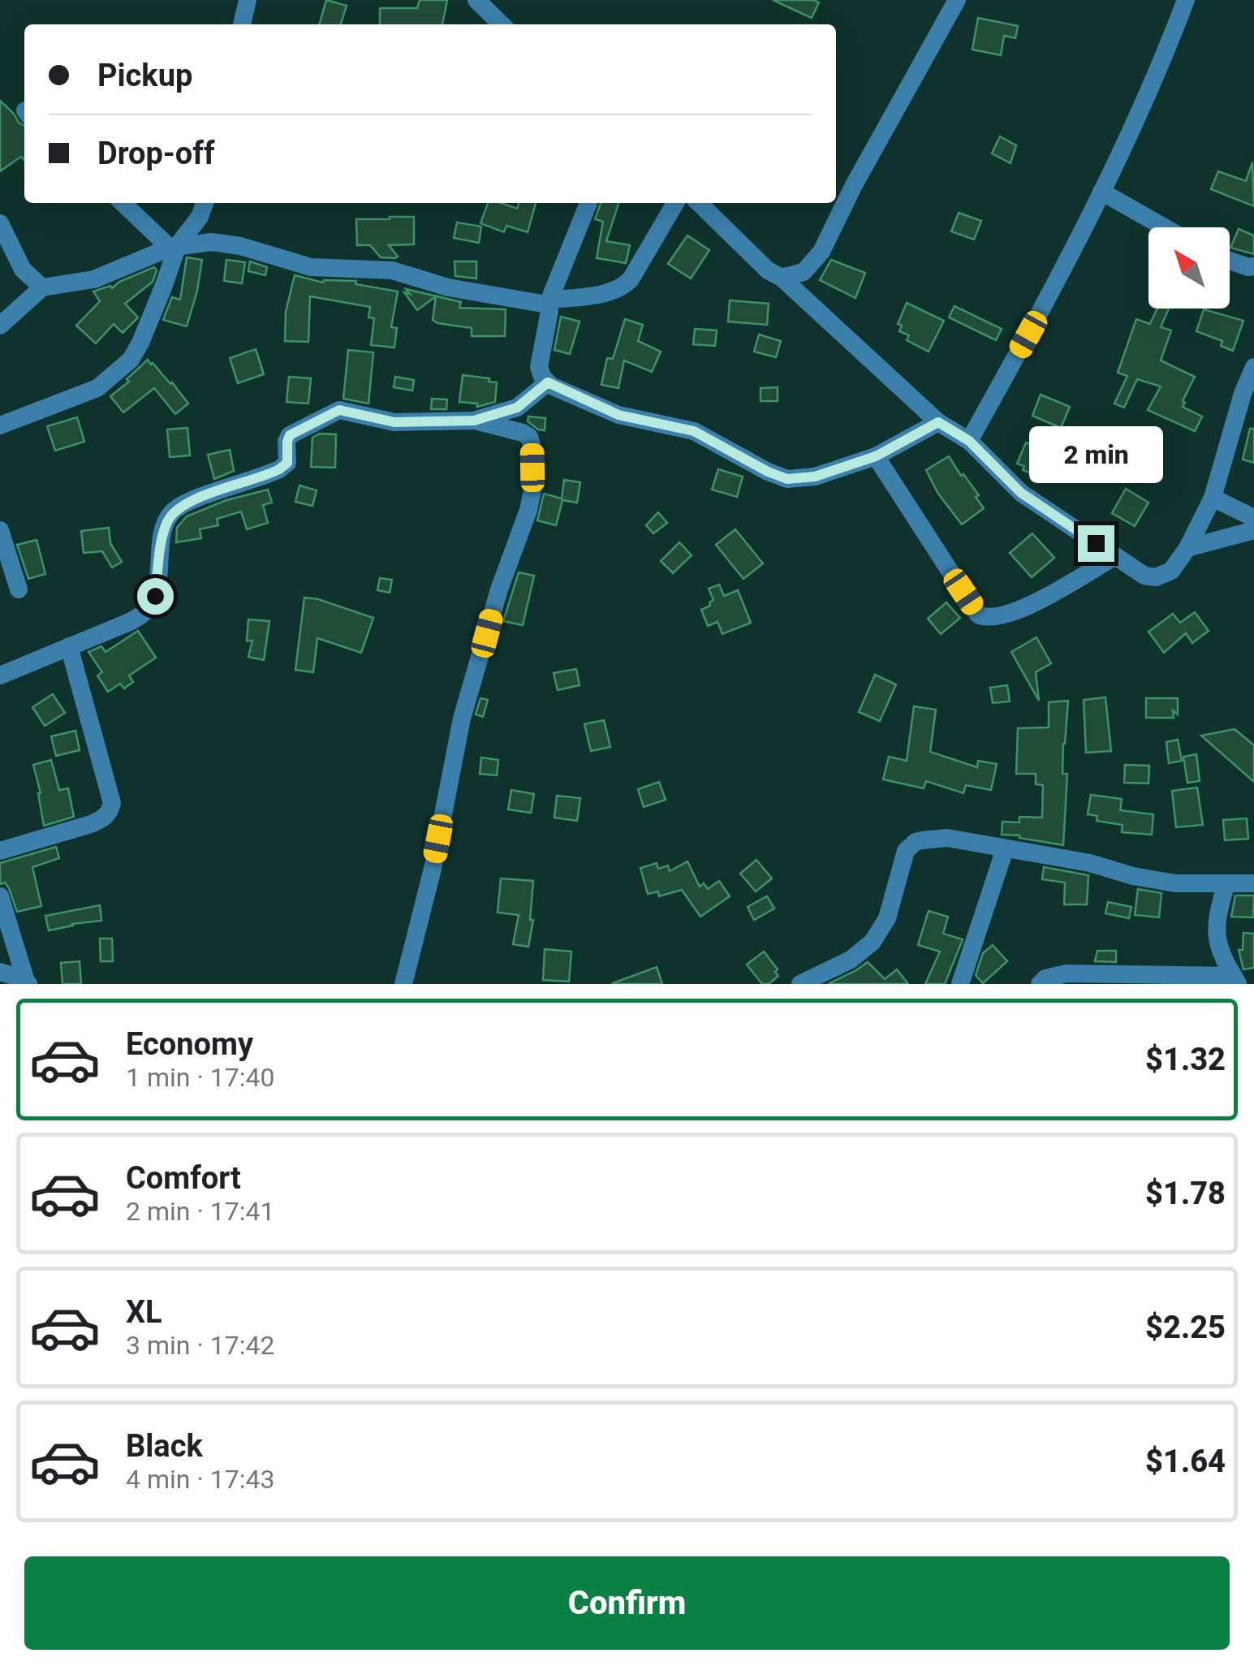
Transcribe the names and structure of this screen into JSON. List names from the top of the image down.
{
  "north": "top left",
  "page": {
    "banner": ["Pickup", "Drop-off"],
    "bubble": "2 min",
    "list": [
      {
        "name": "Economy",
        "note": "1 min · 17:40",
        "value": "$1.32"
      },
      {
        "name": "Comfort",
        "note": "2 min · 17:41",
        "value": "$1.78"
      },
      {
        "name": "XL",
        "note": "3 min · 17:42",
        "value": "$2.25"
      },
      {
        "name": "Black",
        "note": "4 min · 17:43",
        "value": "$1.64"
      }
    ],
    "buttons": "Confirm"
  }
}
